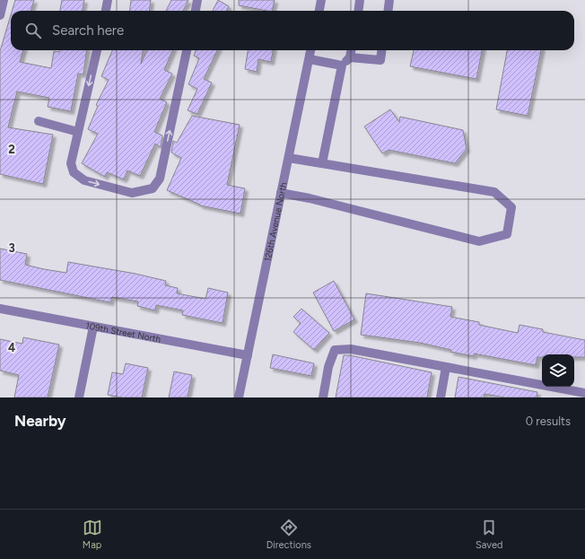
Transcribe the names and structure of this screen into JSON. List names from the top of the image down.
{
  "streets": {
    "street": ["126th Avenue North", "109th Street North"]
  },
  "crossings": [
    ["126th Avenue North", "109th Street North"]
  ],
  "page": {
    "search": "Search here",
    "heading": ["Nearby", "0 results"],
    "nav": ["Map", "Directions", "Saved"]
  },
  "grid": {
    "rows": ["2", "3", "4"]
  }
}
